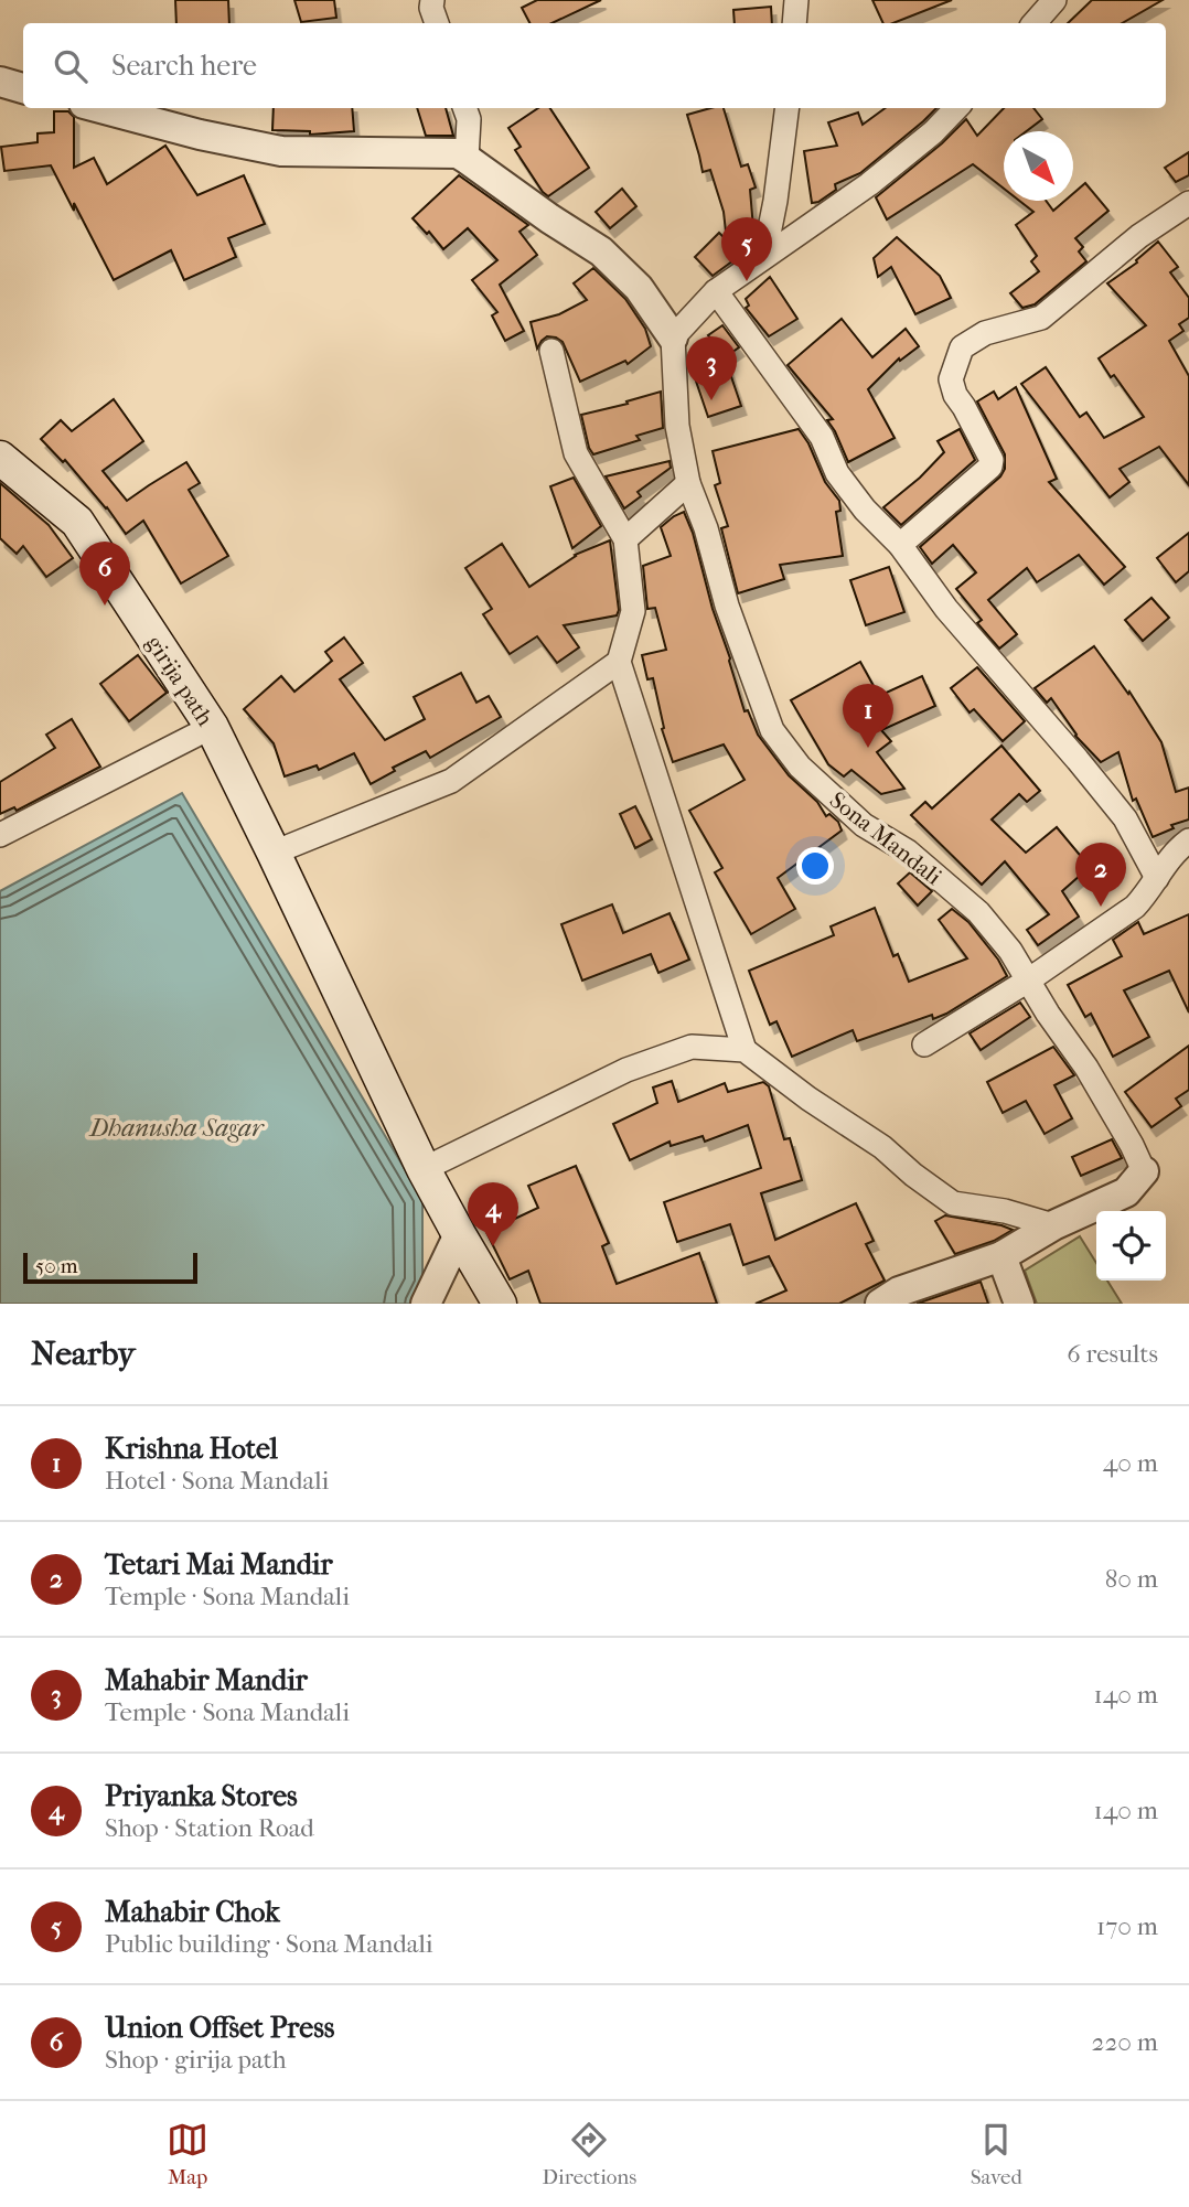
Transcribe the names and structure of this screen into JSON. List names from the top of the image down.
{
  "streets": {
    "main road": ["girija path"],
    "street": ["Sona Mandali"]
  },
  "water": ["Dhanusha Sagar"],
  "scale_bar": "50 m",
  "north": "bottom right",
  "page": {
    "search": "Search here",
    "pins": [
      "5",
      "3",
      "6",
      "1",
      "2",
      "4"
    ],
    "scale": "50 m",
    "heading": ["Nearby", "6 results"],
    "list": [
      {
        "mark": "1",
        "name": "Krishna Hotel",
        "note": "Hotel · Sona Mandali",
        "value": "40 m"
      },
      {
        "mark": "2",
        "name": "Tetari Mai Mandir",
        "note": "Temple · Sona Mandali",
        "value": "80 m"
      },
      {
        "mark": "3",
        "name": "Mahabir Mandir",
        "note": "Temple · Sona Mandali",
        "value": "140 m"
      },
      {
        "mark": "4",
        "name": "Priyanka Stores",
        "note": "Shop · Station Road",
        "value": "140 m"
      },
      {
        "mark": "5",
        "name": "Mahabir Chok",
        "note": "Public building · Sona Mandali",
        "value": "170 m"
      },
      {
        "mark": "6",
        "name": "Union Offset Press",
        "note": "Shop · girija path",
        "value": "220 m"
      }
    ],
    "nav": ["Map", "Directions", "Saved"]
  }
}
